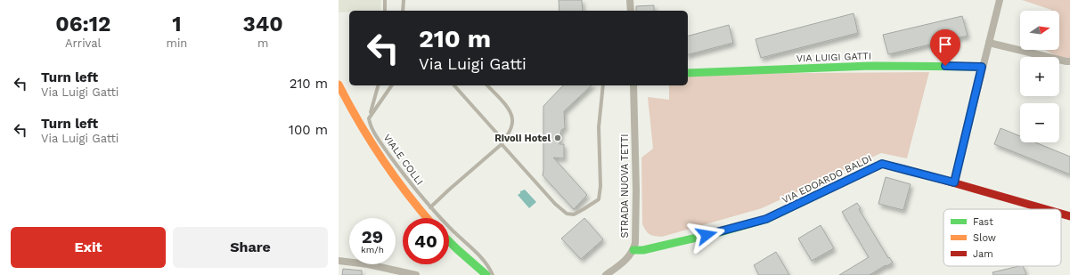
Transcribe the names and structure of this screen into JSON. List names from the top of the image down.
{
  "streets": {
    "street": ["VIA LUIGI GATTI", "VIA EDOARDO BALDI", "STRADA NUOVA TETTI"],
    "lane": ["VIALE COLLI"]
  },
  "crossings": [
    ["VIA EDOARDO BALDI", "STRADA NUOVA TETTI"]
  ],
  "places": ["Rivoli Hotel"],
  "legend": ["Fast", "Slow", "Jam"],
  "north": "right",
  "page": {
    "eta": [
      "06:12",
      "Arrival",
      "1",
      "min",
      "340",
      "m"
    ],
    "map_buttons": ["+", "−"],
    "turn": ["210 m", "Via Luigi Gatti"],
    "list": [
      {
        "name": "Turn left",
        "note": "Via Luigi Gatti",
        "value": "210 m"
      },
      {
        "name": "Turn left",
        "note": "Via Luigi Gatti",
        "value": "100 m"
      }
    ],
    "speed": "29 km/h",
    "limit": "40",
    "buttons": ["Exit", "Share"]
  }
}
